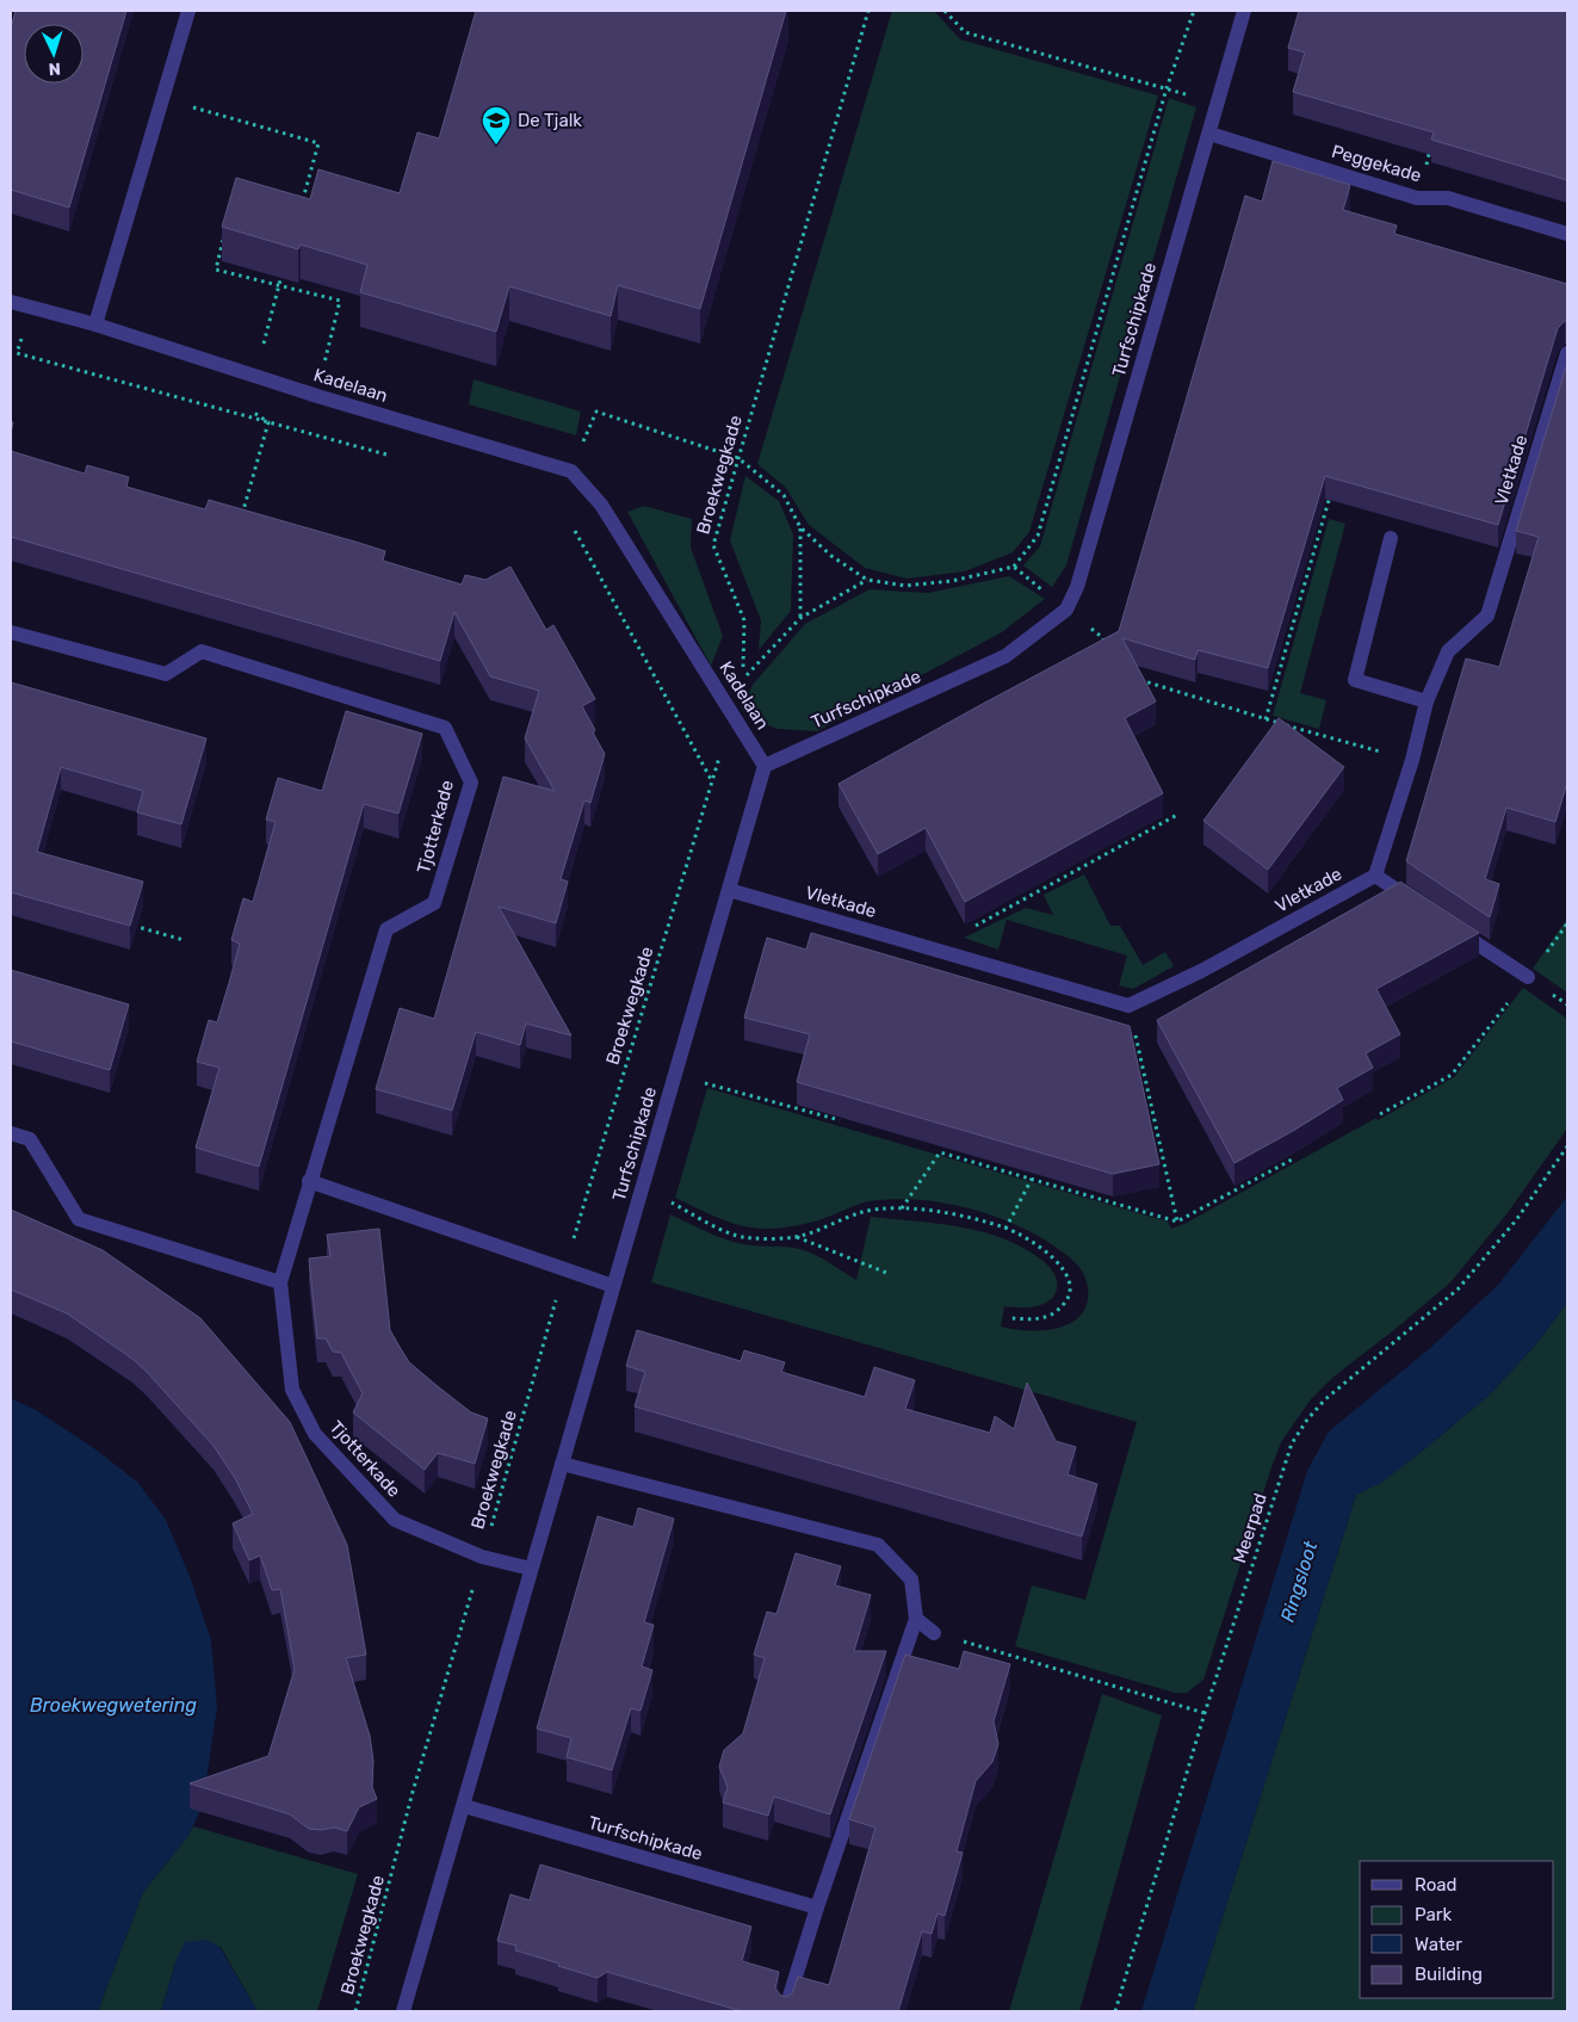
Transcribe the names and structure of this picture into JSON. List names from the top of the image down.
{
  "streets": {
    "street": [
      "Peggekade",
      "Turfschipkade",
      "Kadelaan",
      "Vletkade",
      "Tjotterkade"
    ],
    "path": ["Broekwegkade", "Meerpad"]
  },
  "crossings": [
    ["Peggekade", "Turfschipkade"],
    ["Turfschipkade", "Kadelaan"],
    ["Turfschipkade", "Vletkade"],
    ["Turfschipkade", "Tjotterkade"],
    ["Kadelaan", "Broekwegkade"],
    ["Broekwegkade", "Tjotterkade"]
  ],
  "water": ["Ringsloot", "Broekwegwetering"],
  "places": {
    "school or university": ["De Tjalk"]
  },
  "legend": [
    "Road",
    "Park",
    "Water",
    "Building"
  ],
  "north": "bottom"
}
